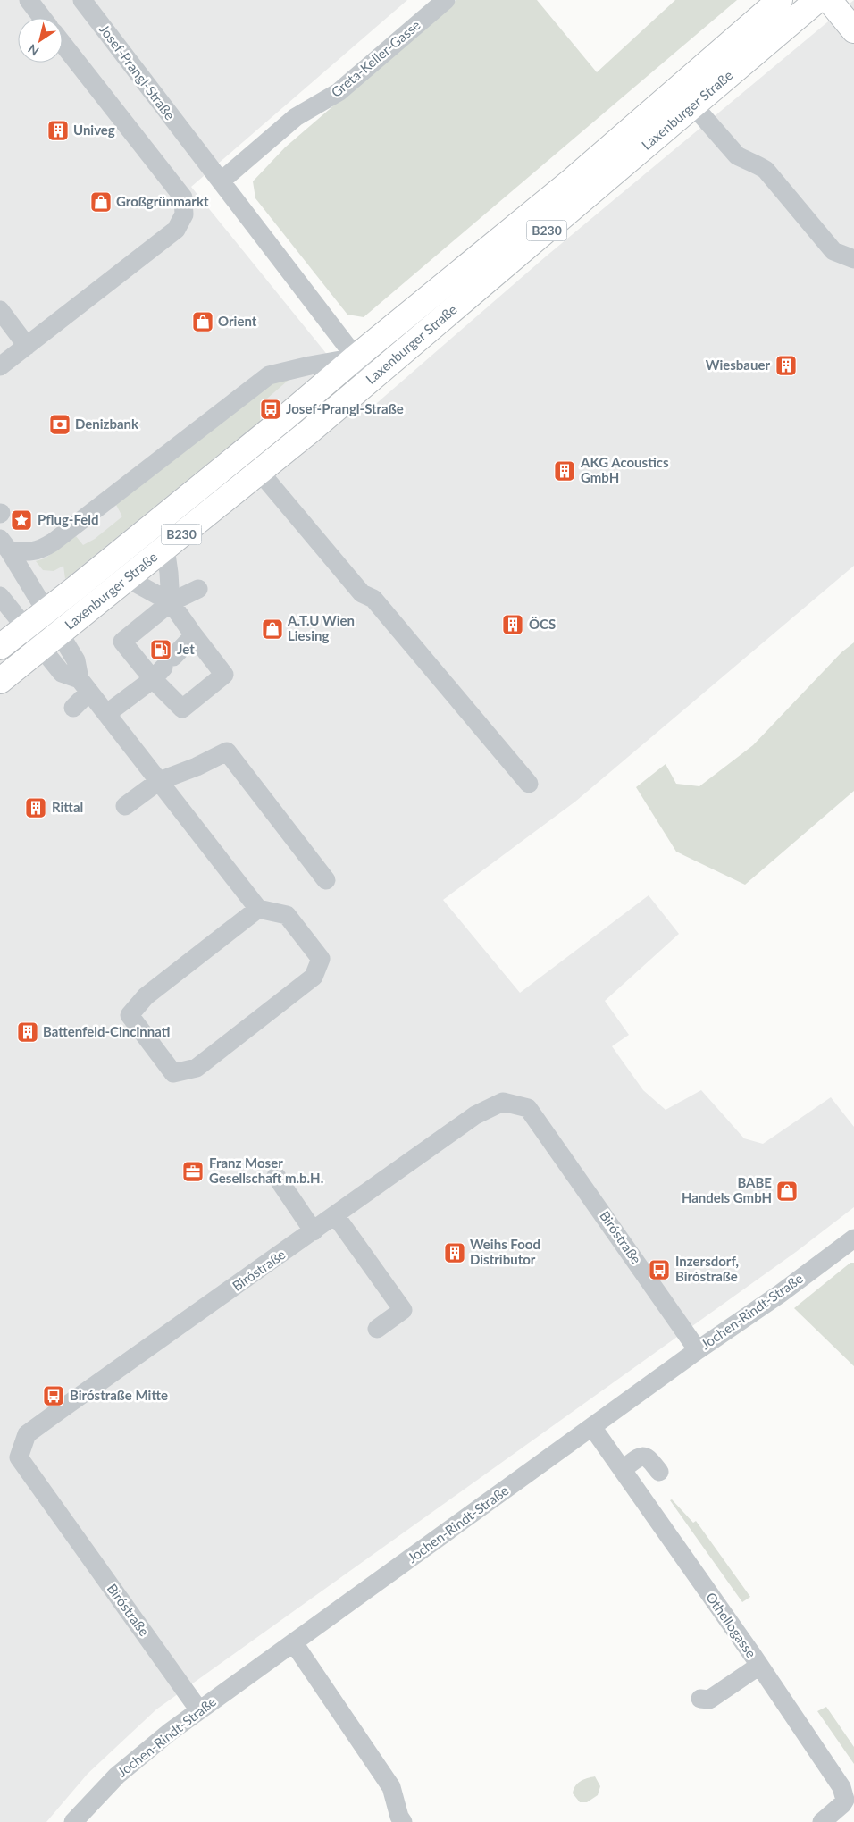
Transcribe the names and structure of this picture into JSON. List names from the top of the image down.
{
  "streets": {
    "main road": ["Laxenburger Straße", "B230"],
    "street": [
      "Greta-Keller-Gasse",
      "Josef-Prangl-Straße",
      "Biróstraße",
      "Jochen-Rindt-Straße",
      "Othellogasse"
    ]
  },
  "crossings": [
    ["Greta-Keller-Gasse", "Josef-Prangl-Straße"],
    ["Josef-Prangl-Straße", "Laxenburger Straße"],
    ["Biróstraße", "Jochen-Rindt-Straße"],
    ["Jochen-Rindt-Straße", "Othellogasse"]
  ],
  "places": {
    "building": [
      "Univeg",
      "Wiesbauer",
      "AKG Acoustics GmbH",
      "ÖCS",
      "Rittal",
      "Battenfeld-Cincinnati",
      "Weihs Food Distributor"
    ],
    "shop": [
      "Großgrünmarkt",
      "Orient",
      "A.T.U Wien Liesing",
      "BABE Handels GmbH"
    ],
    "bus stop": ["Josef-Prangl-Straße", "Inzersdorf, Biróstraße", "Biróstraße Mitte"],
    "bank": ["Denizbank"],
    "place": ["Pflug-Feld"],
    "fuel station": ["Jet"],
    "office": ["Franz Moser Gesellschaft m.b.H."]
  },
  "north": "bottom left"
}
